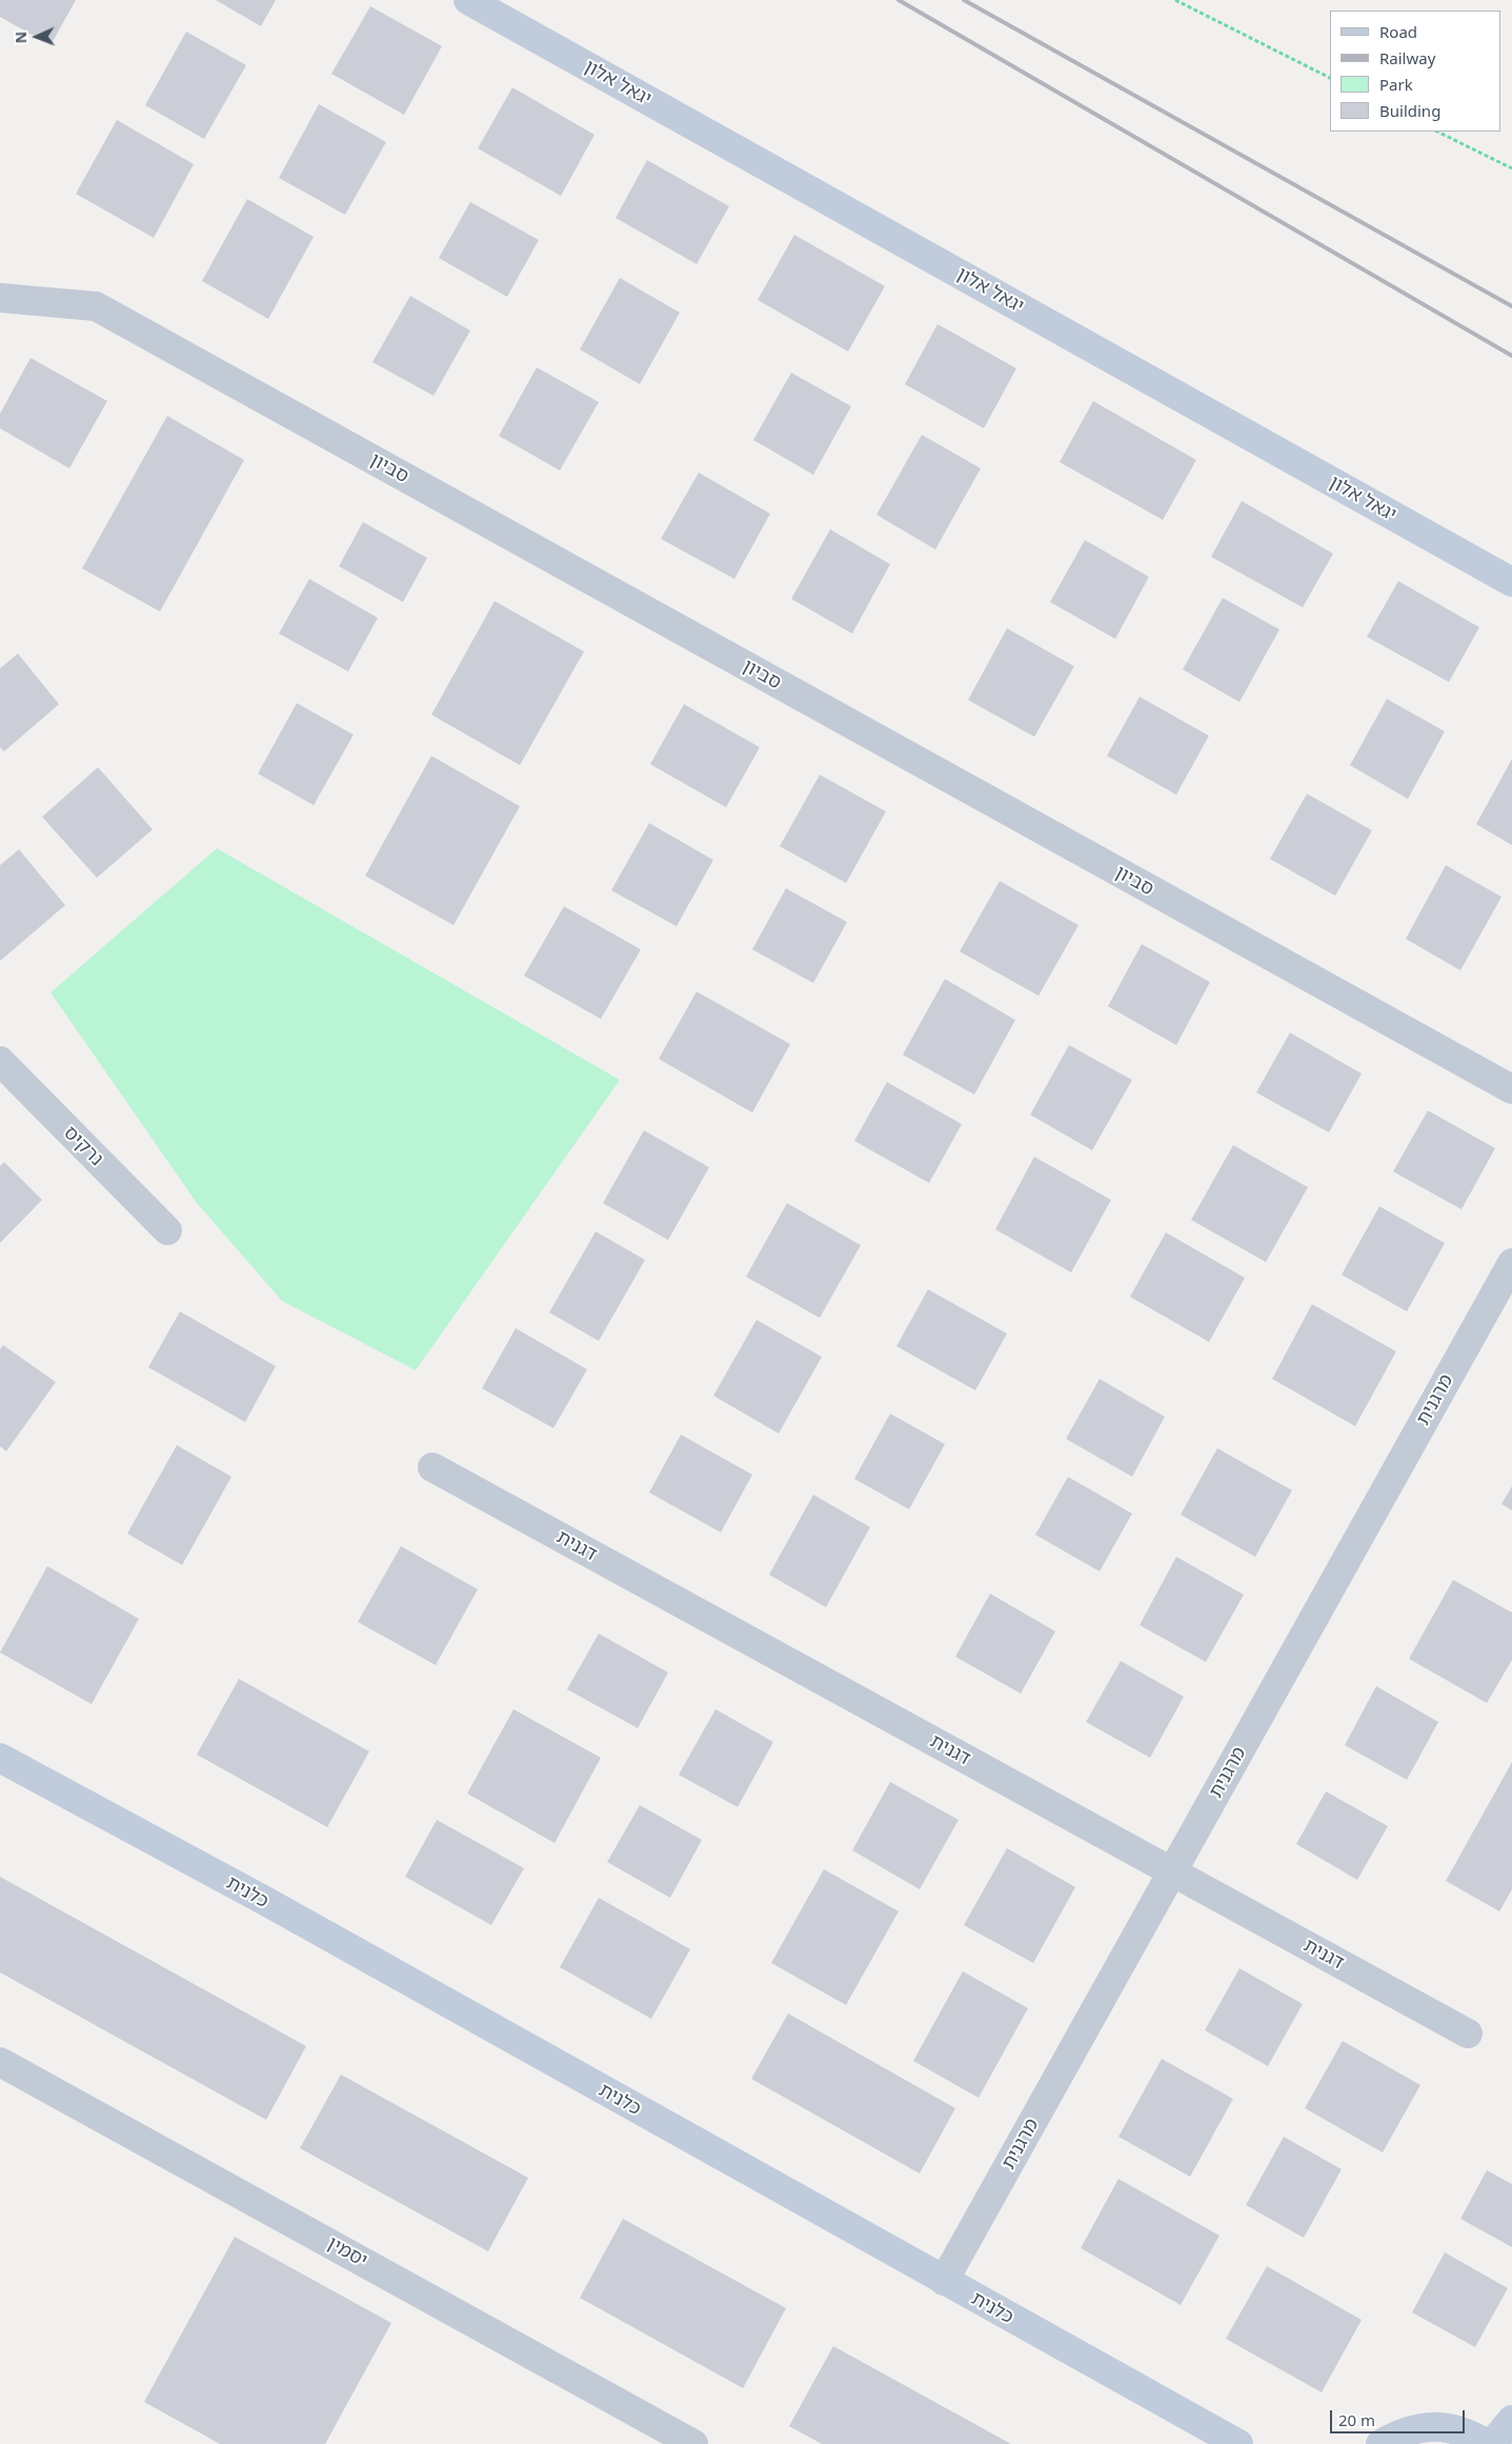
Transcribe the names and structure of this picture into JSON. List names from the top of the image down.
{
  "streets": {
    "street": [
      "יגאל אלון",
      "סביון",
      "נרקיס",
      "מרגנית",
      "דגנית",
      "כלנית",
      "יסמין"
    ]
  },
  "crossings": [
    ["מרגנית", "דגנית"],
    ["מרגנית", "כלנית"]
  ],
  "legend": [
    "Road",
    "Railway",
    "Park",
    "Building"
  ],
  "scale_bar": "20 m",
  "north": "left"
}
